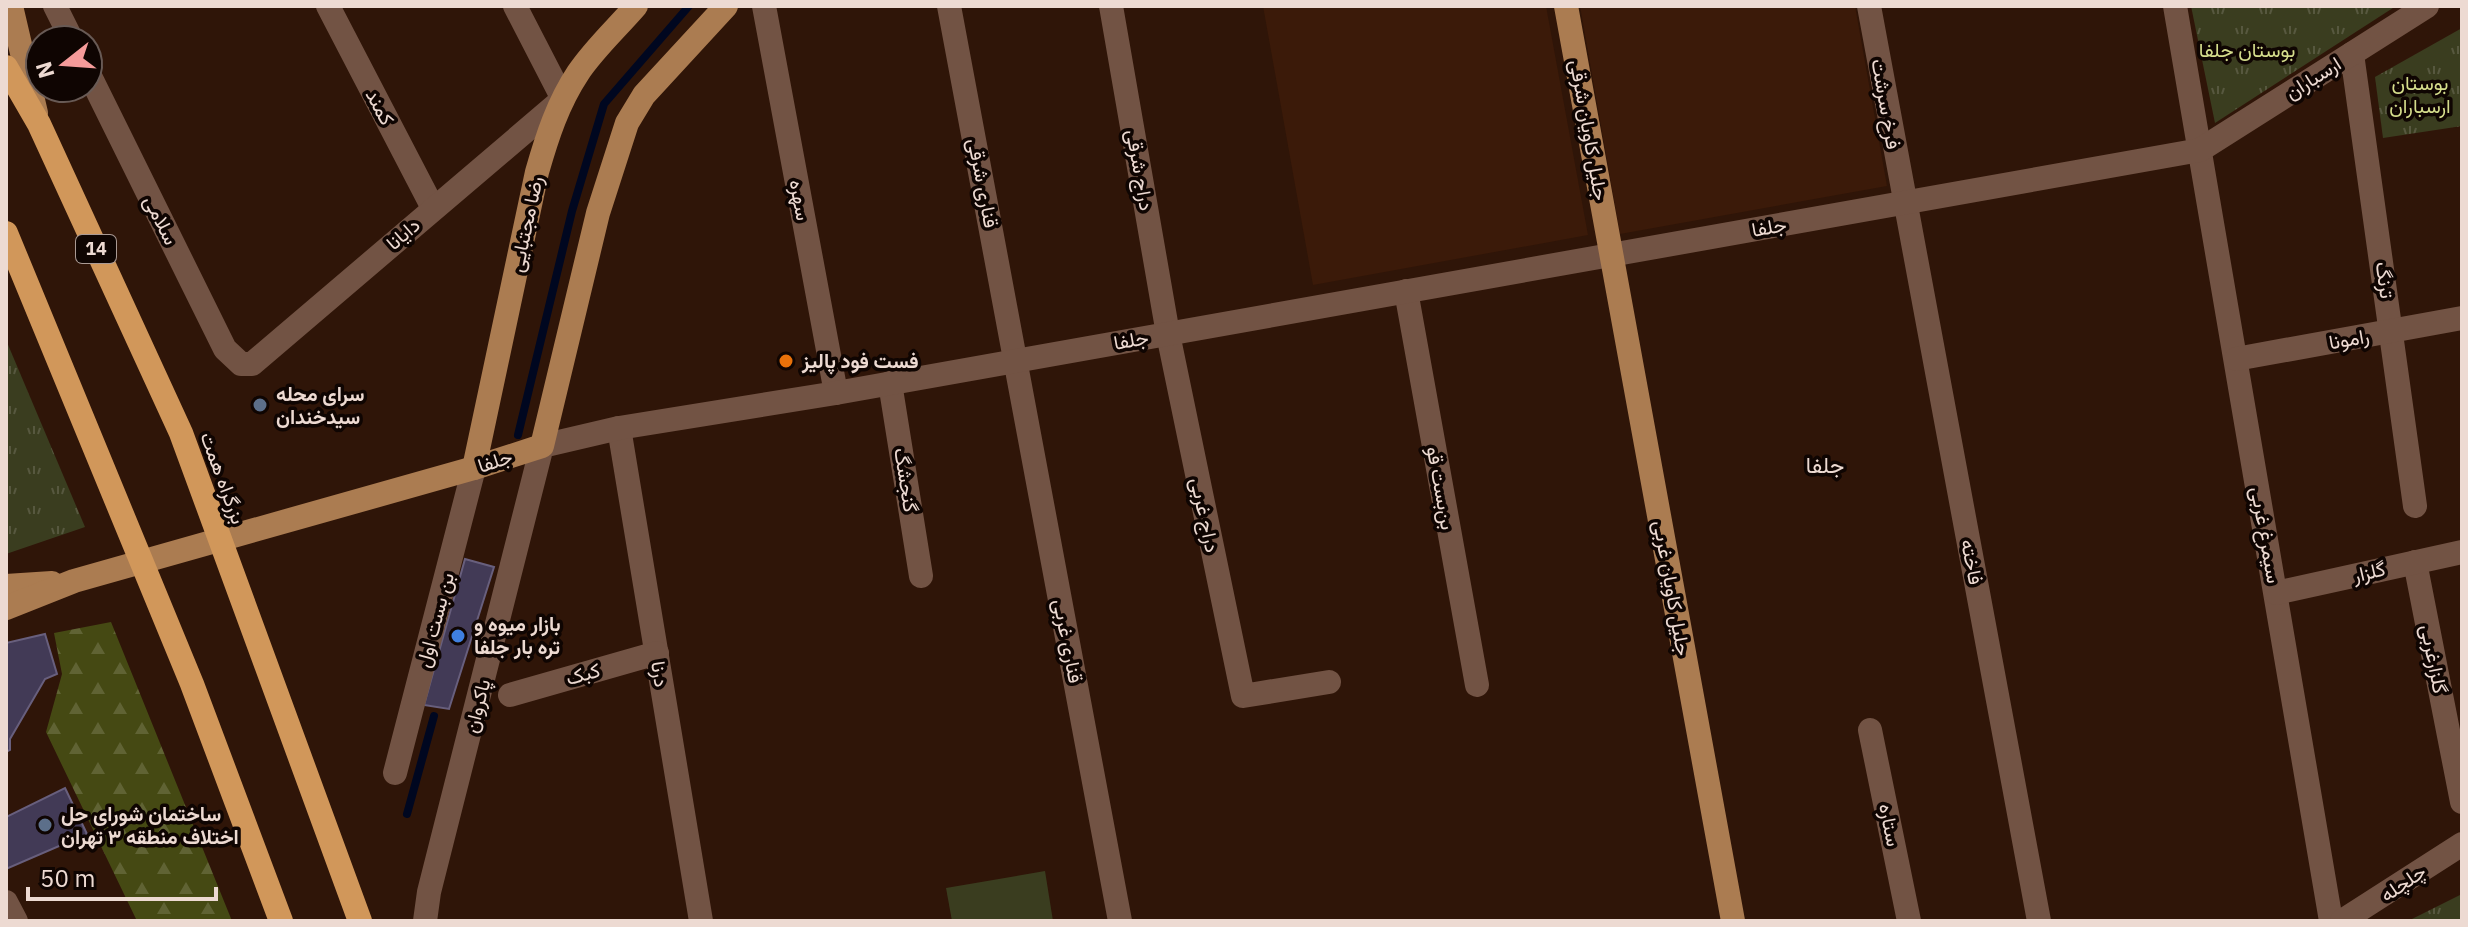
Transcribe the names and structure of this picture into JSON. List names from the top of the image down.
{
  "streets": {
    "highway": ["14", "بزرگراه همت"],
    "main road": [
      "جلیل کاویان شرقی",
      "رضا مجتبایی",
      "جلفا",
      "جلیل کاویان غربی"
    ],
    "street": [
      "ارسباران",
      "فرخ سرشت",
      "کمند",
      "دراج شرقی",
      "قناری شرقی",
      "سهره",
      "سلامی",
      "دایانا",
      "ترنگ",
      "رامونا",
      "گنجشگ",
      "بن‌بست قو",
      "دراج غربی",
      "سیمرغ غربی",
      "فاخته",
      "گلزار",
      "بن بست اول",
      "قناری غربی",
      "گلزارغربی",
      "کبک",
      "درنا",
      "پاکروان",
      "ستاره",
      "چلچله"
    ]
  },
  "crossings": [
    ["ارسباران", "جلفا"],
    ["ارسباران", "ترنگ"],
    ["ارسباران", "سیمرغ غربی"],
    ["فرخ سرشت", "جلفا"],
    ["فرخ سرشت", "فاخته"],
    ["کمند", "دایانا"],
    ["جلیل کاویان شرقی", "جلفا"],
    ["جلیل کاویان شرقی", "جلیل کاویان غربی"],
    ["دراج شرقی", "جلفا"],
    ["دراج شرقی", "دراج غربی"],
    ["قناری شرقی", "جلفا"],
    ["قناری شرقی", "قناری غربی"],
    ["سهره", "جلفا"],
    ["سلامی", "دایانا"],
    ["رضا مجتبایی", "جلفا"],
    ["رضا مجتبایی", "دایانا"],
    ["رضا مجتبایی", "بن بست اول"],
    ["جلفا", "گنجشگ"],
    ["جلفا", "بن‌بست قو"],
    ["جلفا", "دراج غربی"],
    ["جلفا", "سیمرغ غربی"],
    ["جلفا", "فاخته"],
    ["جلفا", "جلیل کاویان غربی"],
    ["جلفا", "بن بست اول"],
    ["جلفا", "قناری غربی"],
    ["جلفا", "درنا"],
    ["جلفا", "پاکروان"],
    ["ترنگ", "رامونا"],
    ["رامونا", "سیمرغ غربی"],
    ["سیمرغ غربی", "گلزار"],
    ["گلزار", "گلزارغربی"],
    ["کبک", "درنا"]
  ],
  "districts": ["جلفا"],
  "parks": ["بوستان جلفا", "بوستان ارسباران"],
  "places": [
    "فست فود پالیز",
    "سرای محله سیدخندان",
    "بازار میوه و تره بار جلفا",
    "ساختمان شورای حل اختلاف منطقه ۳ تهران"
  ],
  "scale_bar": "50 m",
  "north": "left"
}
